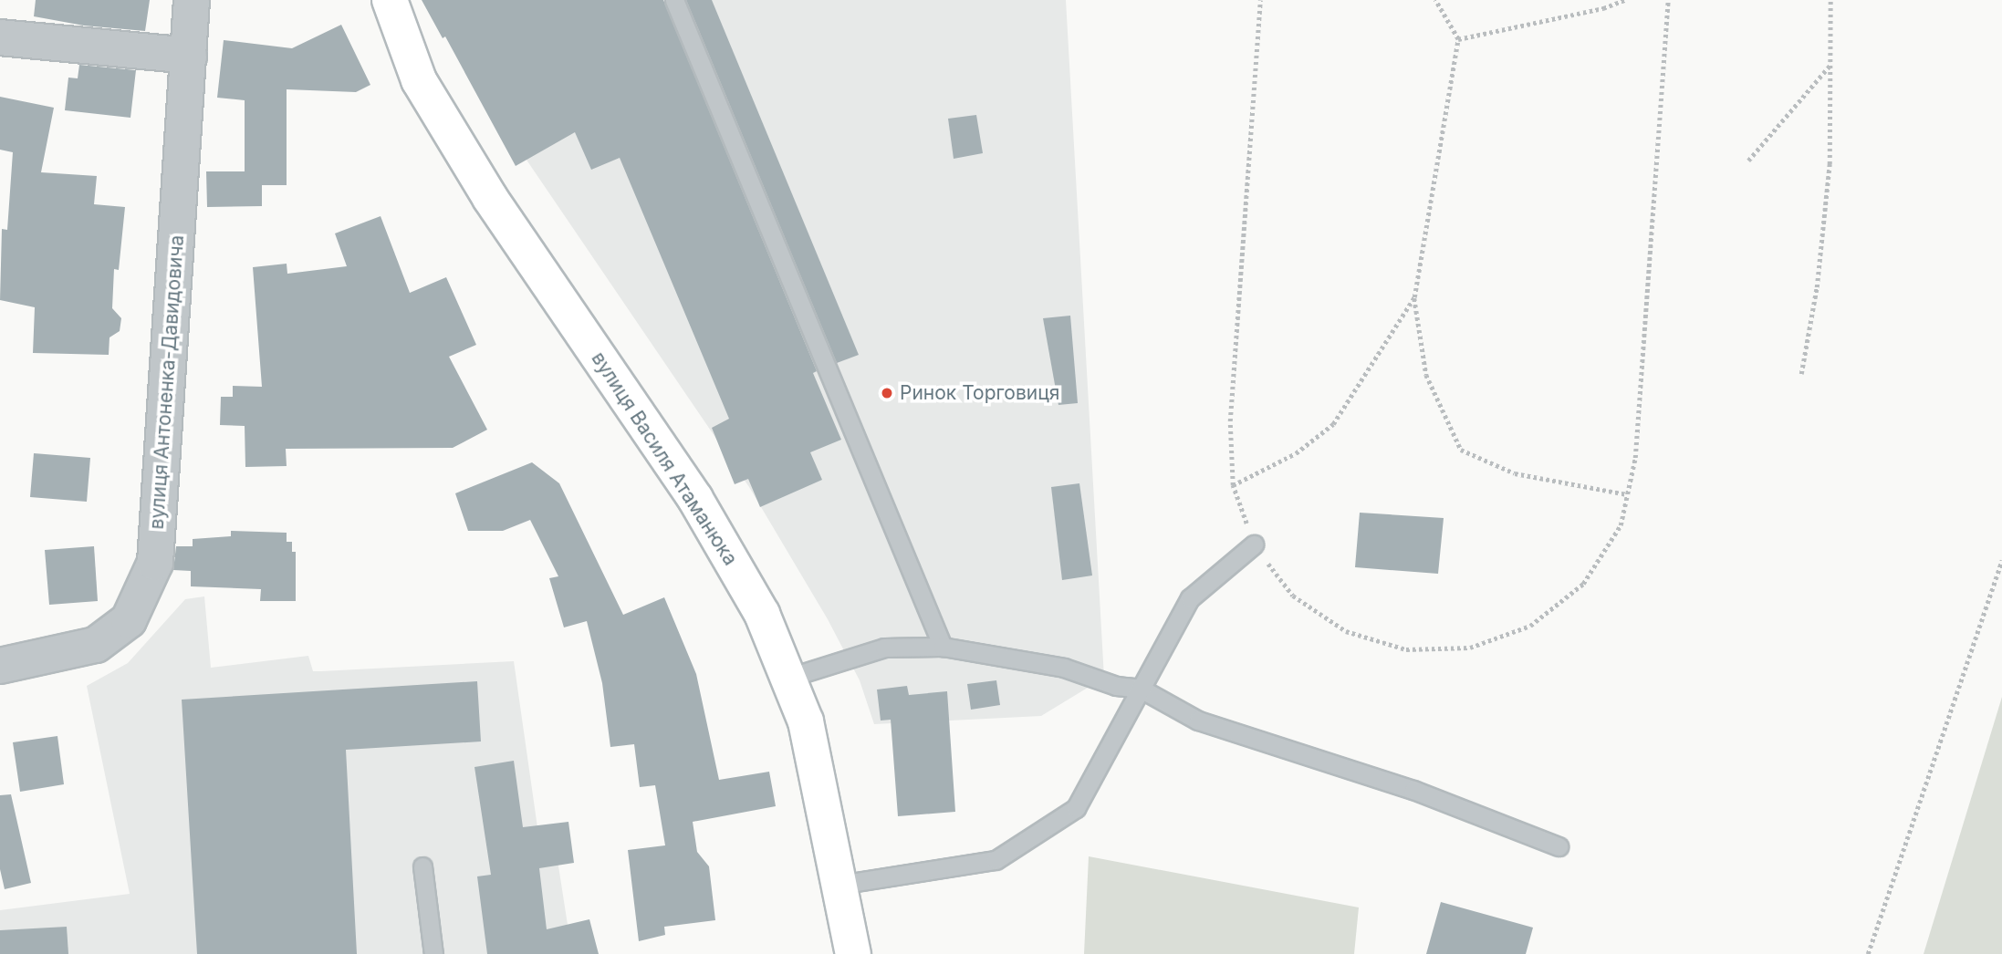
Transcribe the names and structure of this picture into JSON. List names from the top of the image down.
{
  "streets": {
    "street": ["вулиця Антоненка-Давидовича", "вулиця Василя Атаманюка"]
  },
  "places": ["Ринок Торговиця"]
}
